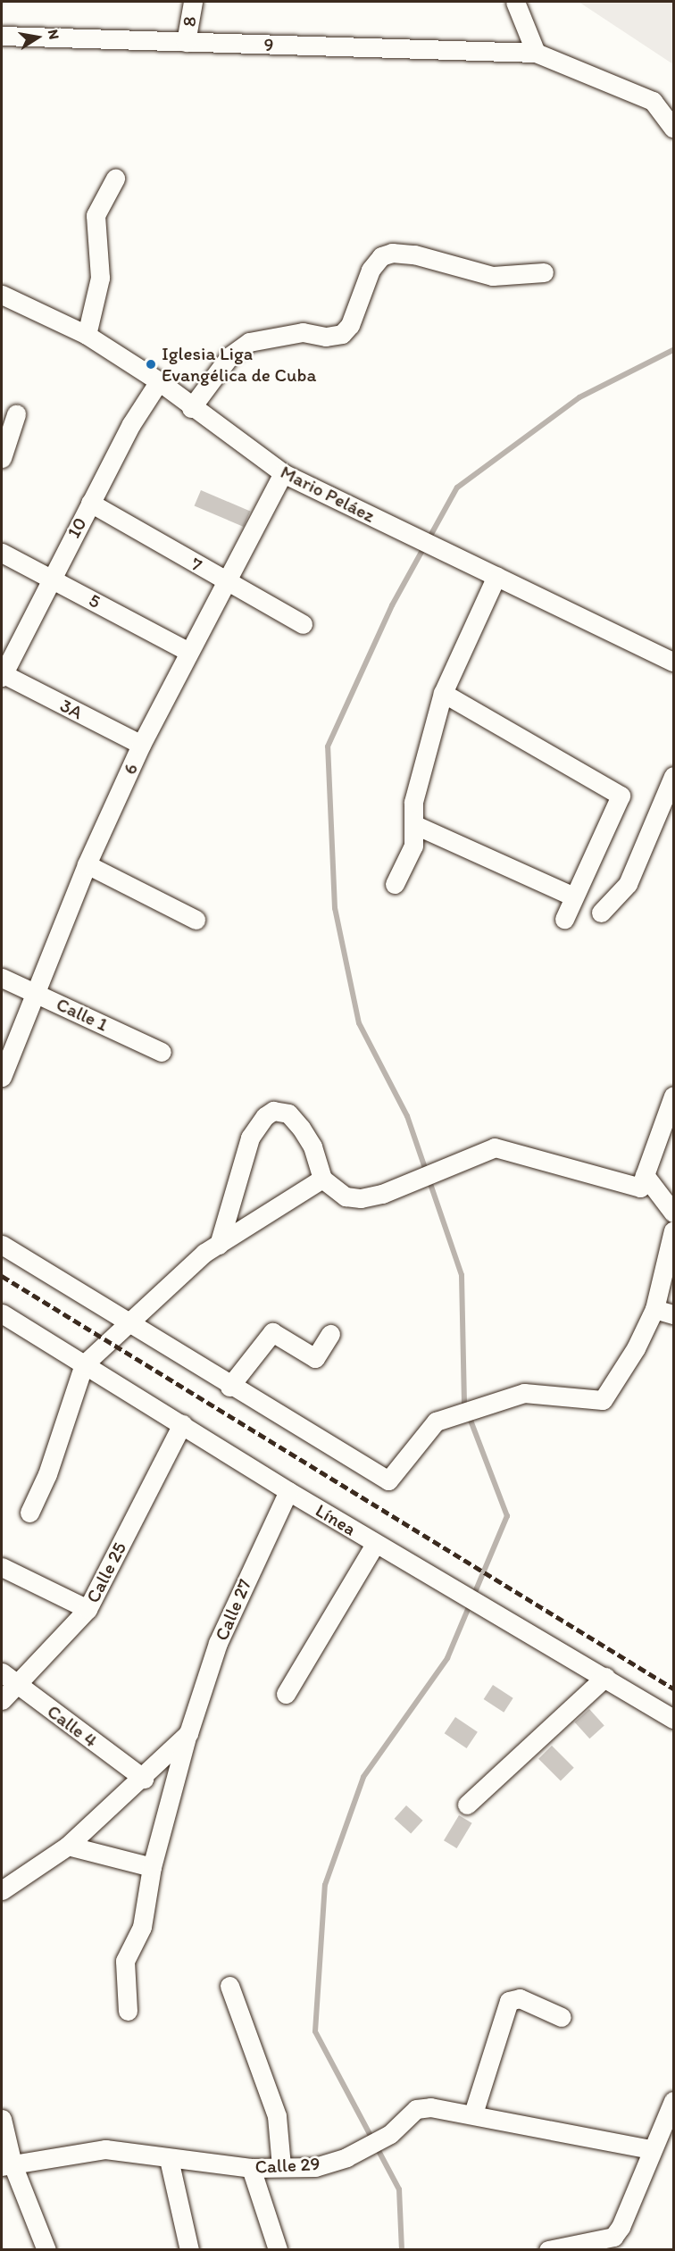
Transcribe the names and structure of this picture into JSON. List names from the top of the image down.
{
  "streets": {
    "street": [
      "8",
      "9",
      "Mario Peláez",
      "10",
      "7",
      "5",
      "3A",
      "6",
      "Calle 1",
      "Línea",
      "Calle 25",
      "Calle 27",
      "Calle 4",
      "Calle 29"
    ]
  },
  "crossings": [
    ["8", "9"],
    ["Mario Peláez", "10"],
    ["Mario Peláez", "6"],
    ["10", "7"],
    ["10", "5"],
    ["10", "3A"],
    ["7", "6"],
    ["5", "6"],
    ["3A", "6"],
    ["6", "Calle 1"],
    ["Línea", "Calle 25"],
    ["Línea", "Calle 27"],
    ["Calle 25", "Calle 4"],
    ["Calle 27", "Calle 4"]
  ],
  "places": ["Iglesia Liga Evangélica de Cuba"],
  "north": "right"
}
